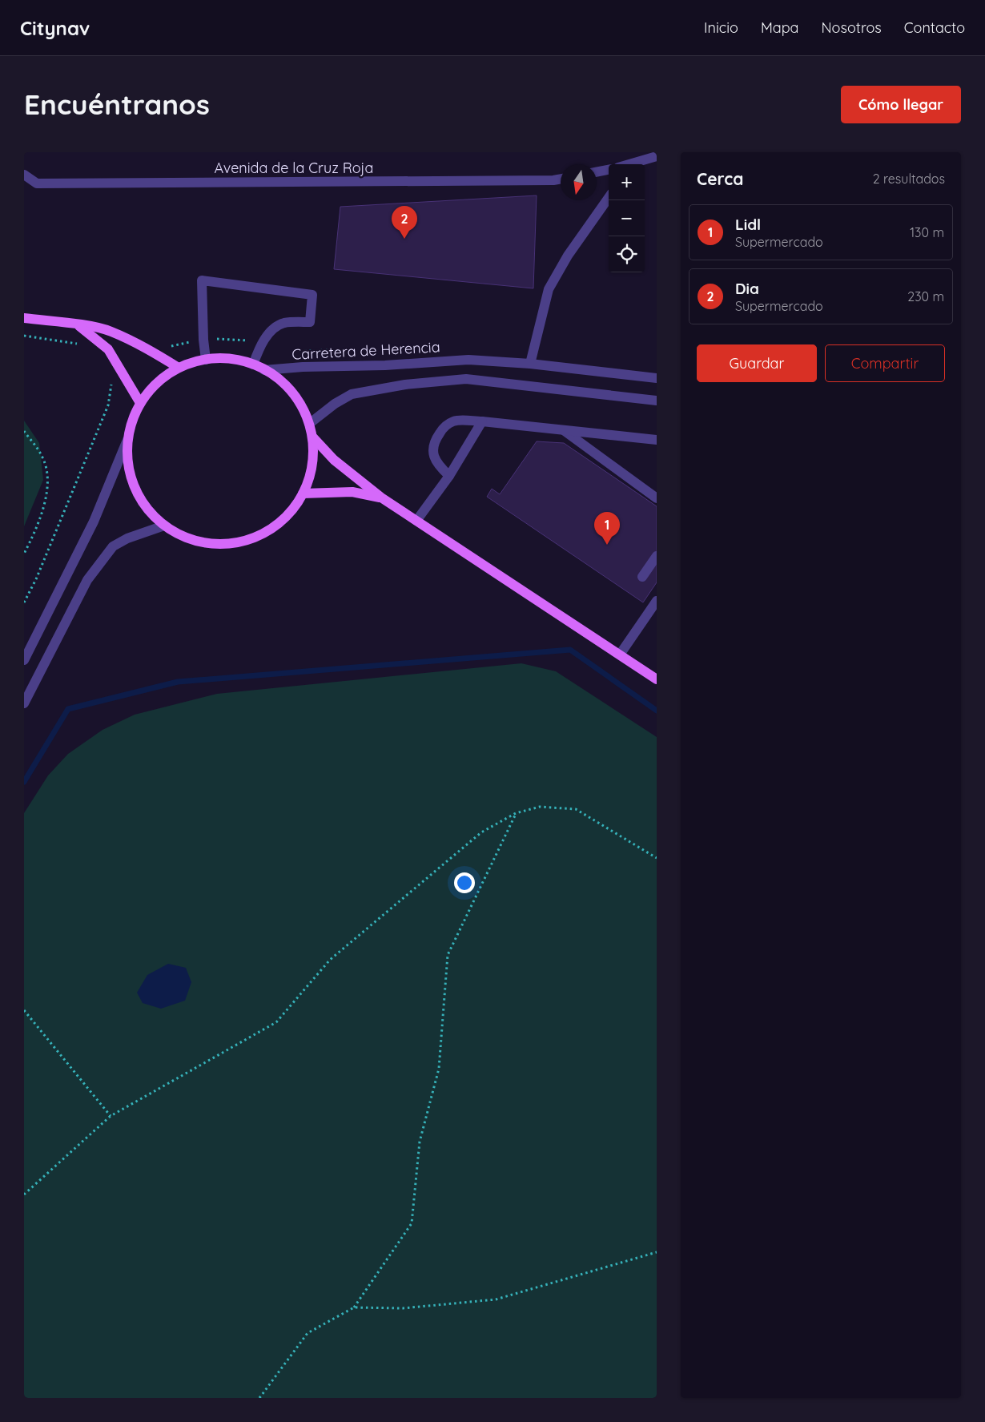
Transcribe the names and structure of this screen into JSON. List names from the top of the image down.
{
  "streets": {
    "street": ["Avenida de la Cruz Roja", "Carretera de Herencia"]
  },
  "north": "bottom",
  "page": {
    "header": "Citynav",
    "nav": [
      "Inicio",
      "Mapa",
      "Nosotros",
      "Contacto"
    ],
    "buttons": [
      "Cómo llegar",
      ["Guardar", "Compartir"]
    ],
    "title": "Encuéntranos",
    "heading": ["Cerca", "2 resultados"],
    "map_buttons": ["+", "−"],
    "list": [
      {
        "mark": "1",
        "name": "Lidl",
        "note": "Supermercado",
        "value": "130 m"
      },
      {
        "mark": "2",
        "name": "Dia",
        "note": "Supermercado",
        "value": "230 m"
      }
    ],
    "pins": ["2", "1"]
  }
}
